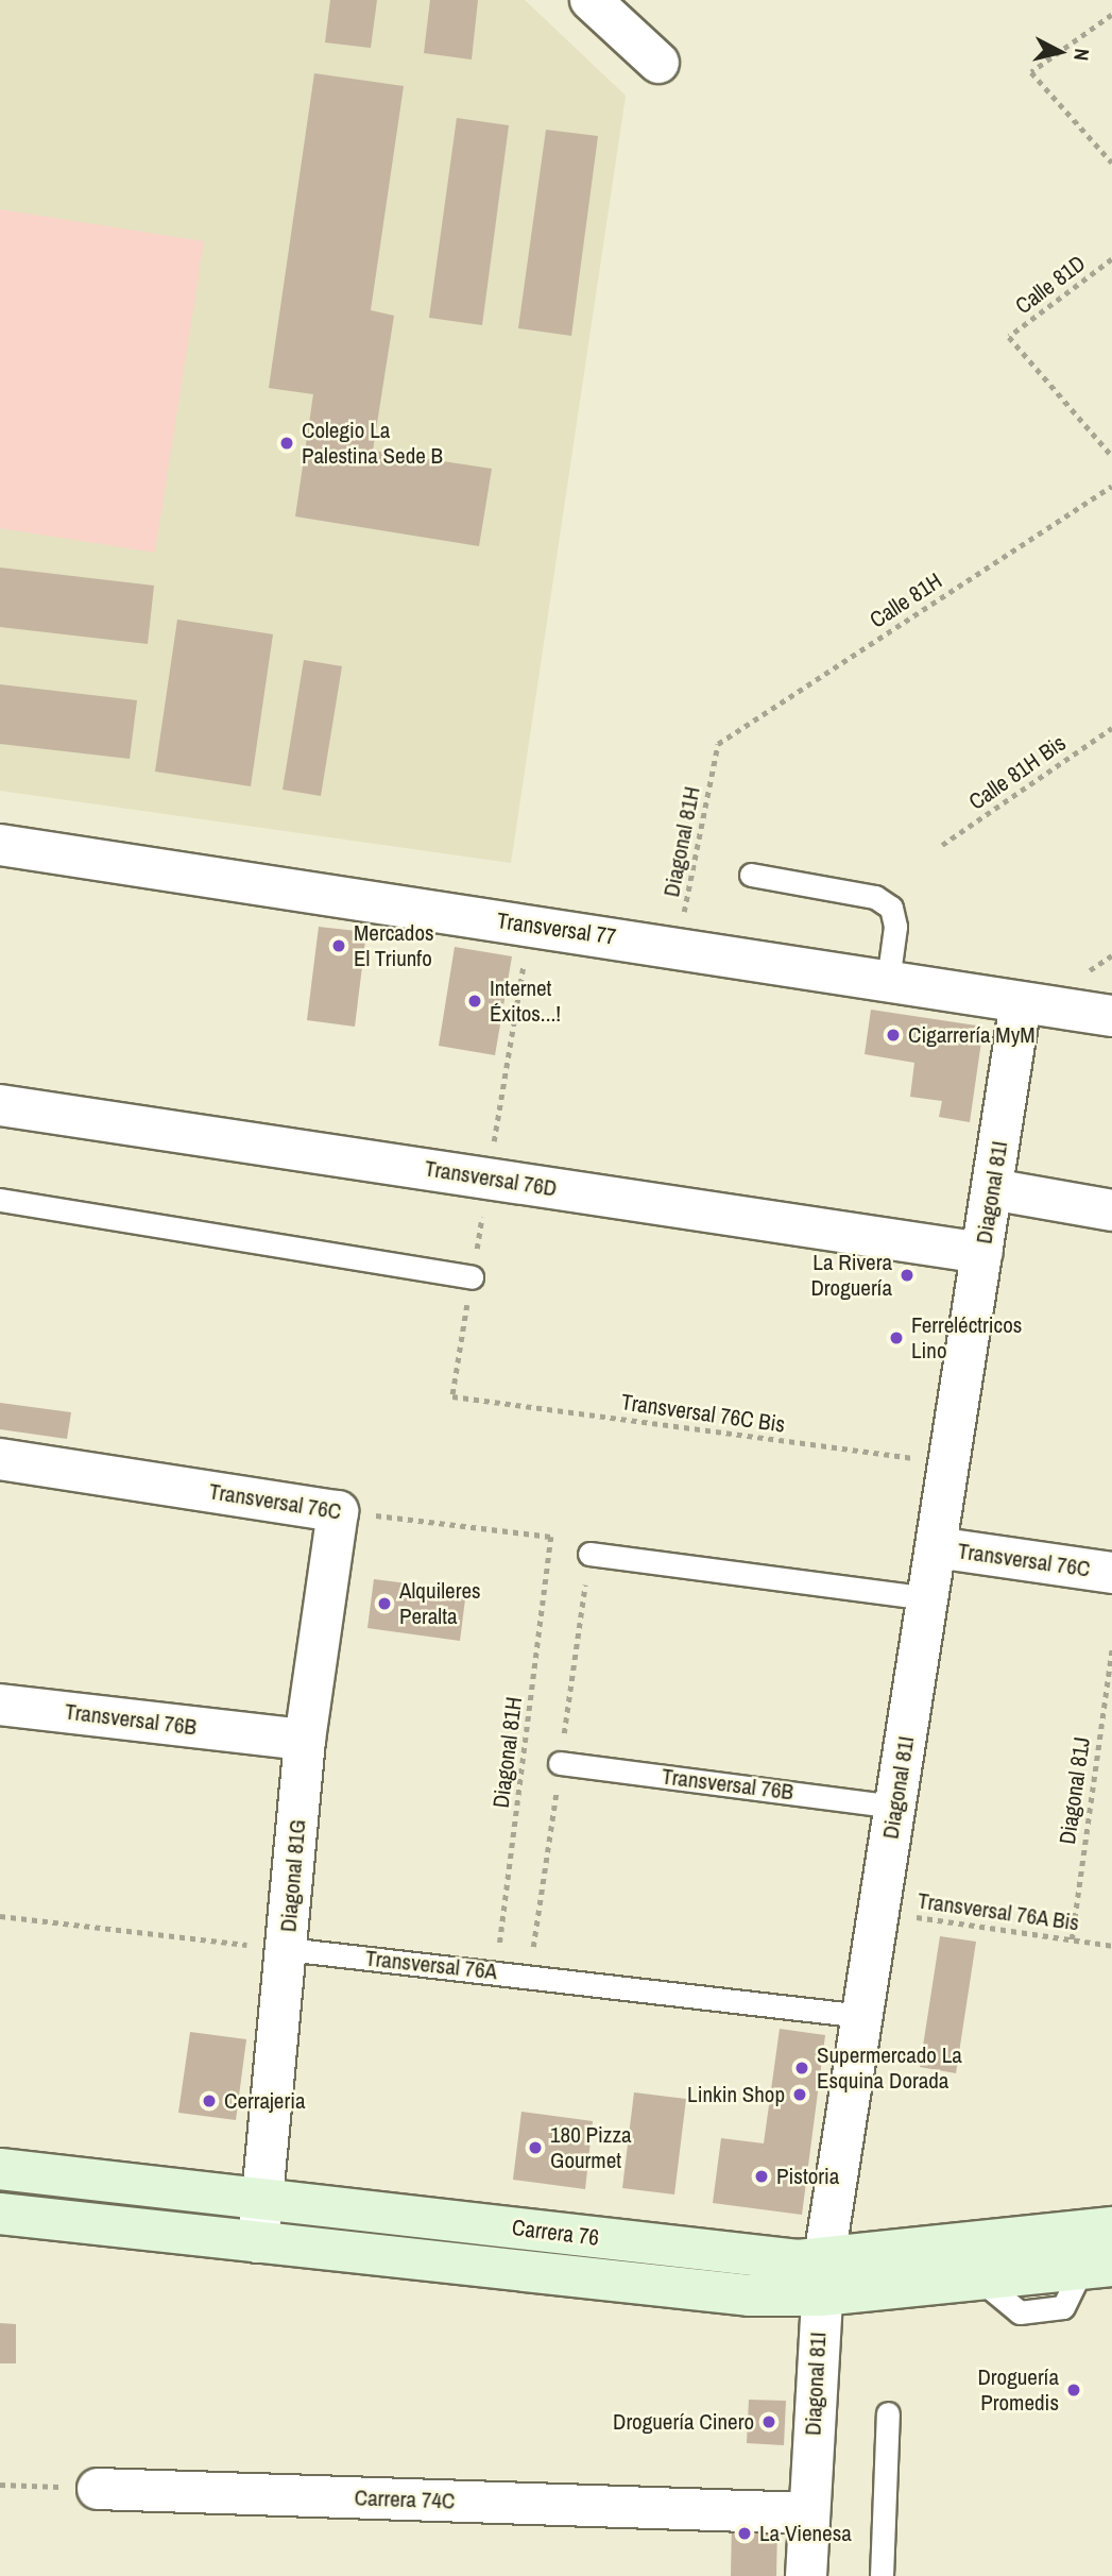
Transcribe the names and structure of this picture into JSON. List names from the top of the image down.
{
  "streets": {
    "main road": ["Carrera 76"],
    "street": [
      "Transversal 77",
      "Transversal 76D",
      "Diagonal 81I",
      "Transversal 76C",
      "Transversal 76B",
      "Diagonal 81G",
      "Carrera 74C"
    ],
    "lane": ["Transversal 76A"],
    "path": [
      "Calle 81D",
      "Calle 81H",
      "Calle 81H Bis",
      "Diagonal 81H",
      "Transversal 76C Bis",
      "Diagonal 81J",
      "Transversal 76A Bis"
    ]
  },
  "crossings": [
    ["Calle 81H", "Diagonal 81H"],
    ["Diagonal 81H", "Transversal 77"],
    ["Diagonal 81H", "Transversal 76C"],
    ["Diagonal 81H", "Transversal 76A"],
    ["Transversal 77", "Diagonal 81I"],
    ["Transversal 76D", "Diagonal 81I"],
    ["Diagonal 81I", "Transversal 76C Bis"],
    ["Diagonal 81I", "Transversal 76C"],
    ["Diagonal 81I", "Transversal 76B"],
    ["Diagonal 81I", "Transversal 76A Bis"],
    ["Diagonal 81I", "Transversal 76A"],
    ["Diagonal 81I", "Carrera 76"],
    ["Diagonal 81I", "Carrera 74C"],
    ["Transversal 76C", "Diagonal 81G"],
    ["Transversal 76B", "Diagonal 81G"],
    ["Diagonal 81J", "Transversal 76A Bis"],
    ["Diagonal 81G", "Transversal 76A"],
    ["Diagonal 81G", "Carrera 76"]
  ],
  "places": [
    "Colegio La Palestina Sede B",
    "Mercados El Triunfo",
    "Internet Éxitos...!",
    "Cigarrería MyM",
    "La Rivera Droguería",
    "Ferreléctricos Lino",
    "Alquileres Peralta",
    "Supermercado La Esquina Dorada",
    "Linkin Shop",
    "Cerrajeria",
    "180 Pizza Gourmet",
    "Pistoria",
    "Droguería Promedis",
    "Droguería Cinero",
    "La Vienesa"
  ],
  "north": "right"
}
